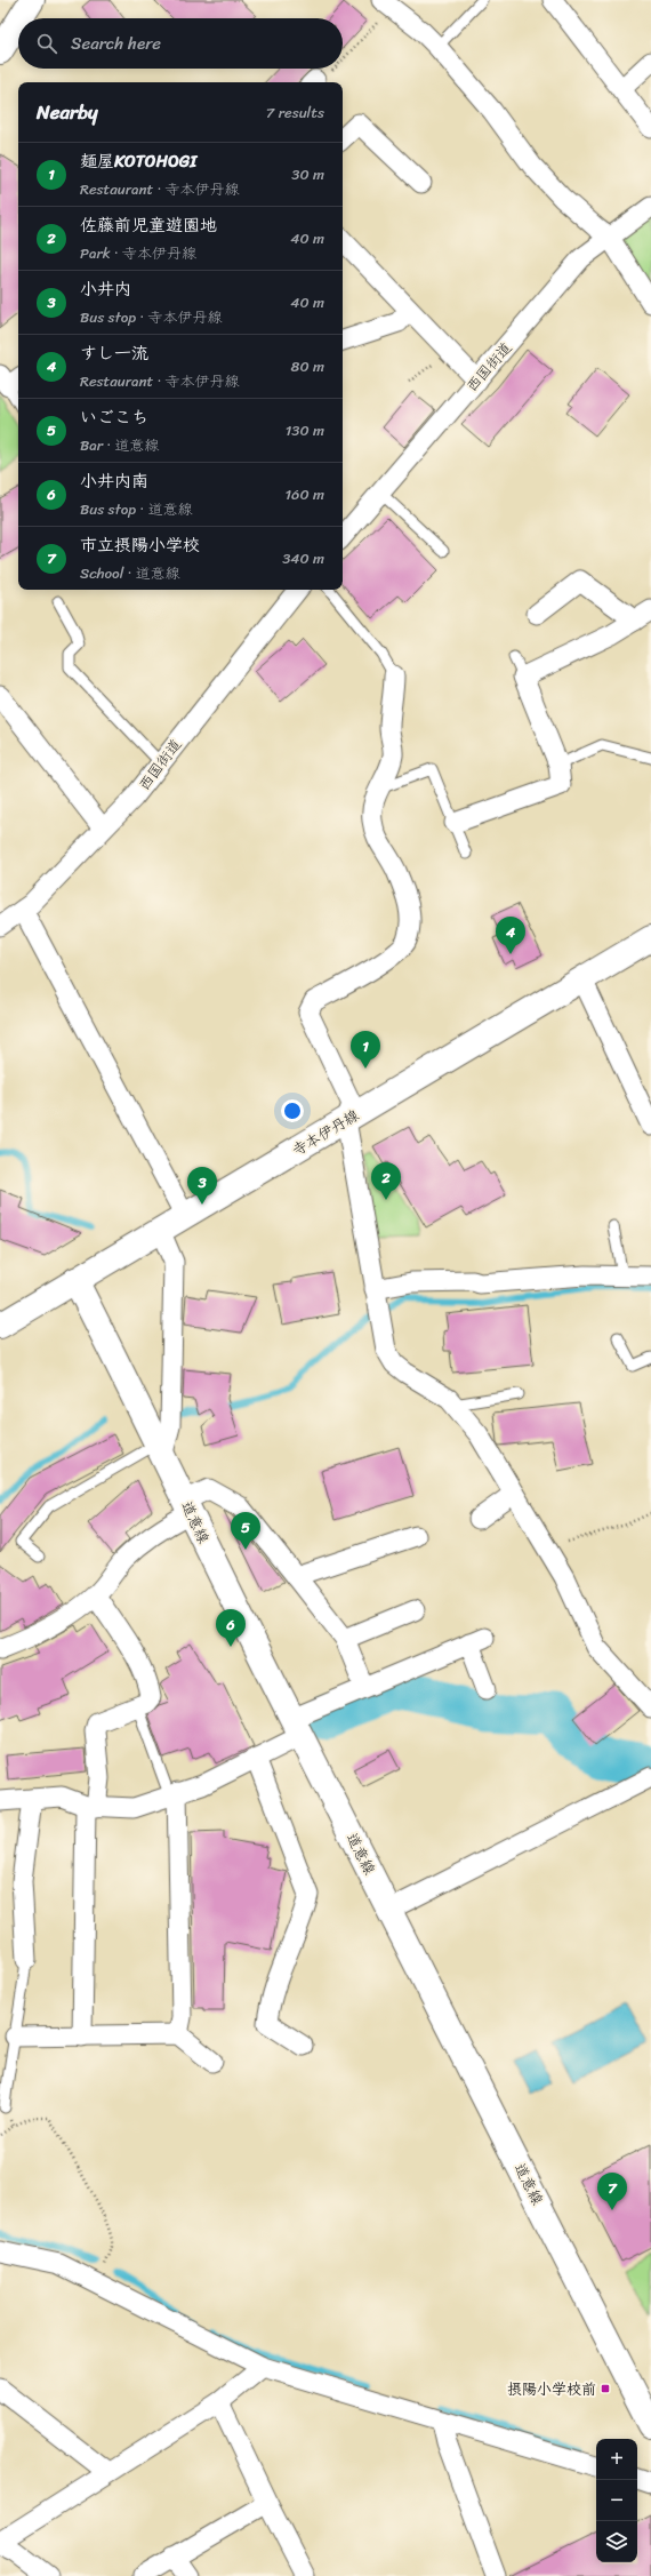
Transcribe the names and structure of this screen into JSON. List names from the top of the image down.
{
  "streets": {
    "main road": ["寺本伊丹線", "道意線"],
    "street": ["西国街道"]
  },
  "crossings": [
    ["寺本伊丹線", "道意線"]
  ],
  "places": {
    "transit": ["摂陽小学校前"]
  },
  "page": {
    "search": "Search here",
    "heading": ["Nearby", "7 results"],
    "list": [
      {
        "mark": "1",
        "name": "麺屋KOTOHOGI",
        "note": "Restaurant · 寺本伊丹線",
        "value": "30 m"
      },
      {
        "mark": "2",
        "name": "佐藤前児童遊園地",
        "note": "Park · 寺本伊丹線",
        "value": "40 m"
      },
      {
        "mark": "3",
        "name": "小井内",
        "note": "Bus stop · 寺本伊丹線",
        "value": "40 m"
      },
      {
        "mark": "4",
        "name": "すし一流",
        "note": "Restaurant · 寺本伊丹線",
        "value": "80 m"
      },
      {
        "mark": "5",
        "name": "いごこち",
        "note": "Bar · 道意線",
        "value": "130 m"
      },
      {
        "mark": "6",
        "name": "小井内南",
        "note": "Bus stop · 道意線",
        "value": "160 m"
      },
      {
        "mark": "7",
        "name": "市立摂陽小学校",
        "note": "School · 道意線",
        "value": "340 m"
      }
    ],
    "pins": [
      "4",
      "1",
      "2",
      "3",
      "5",
      "6",
      "7"
    ],
    "map_buttons": ["+", "−"]
  }
}
